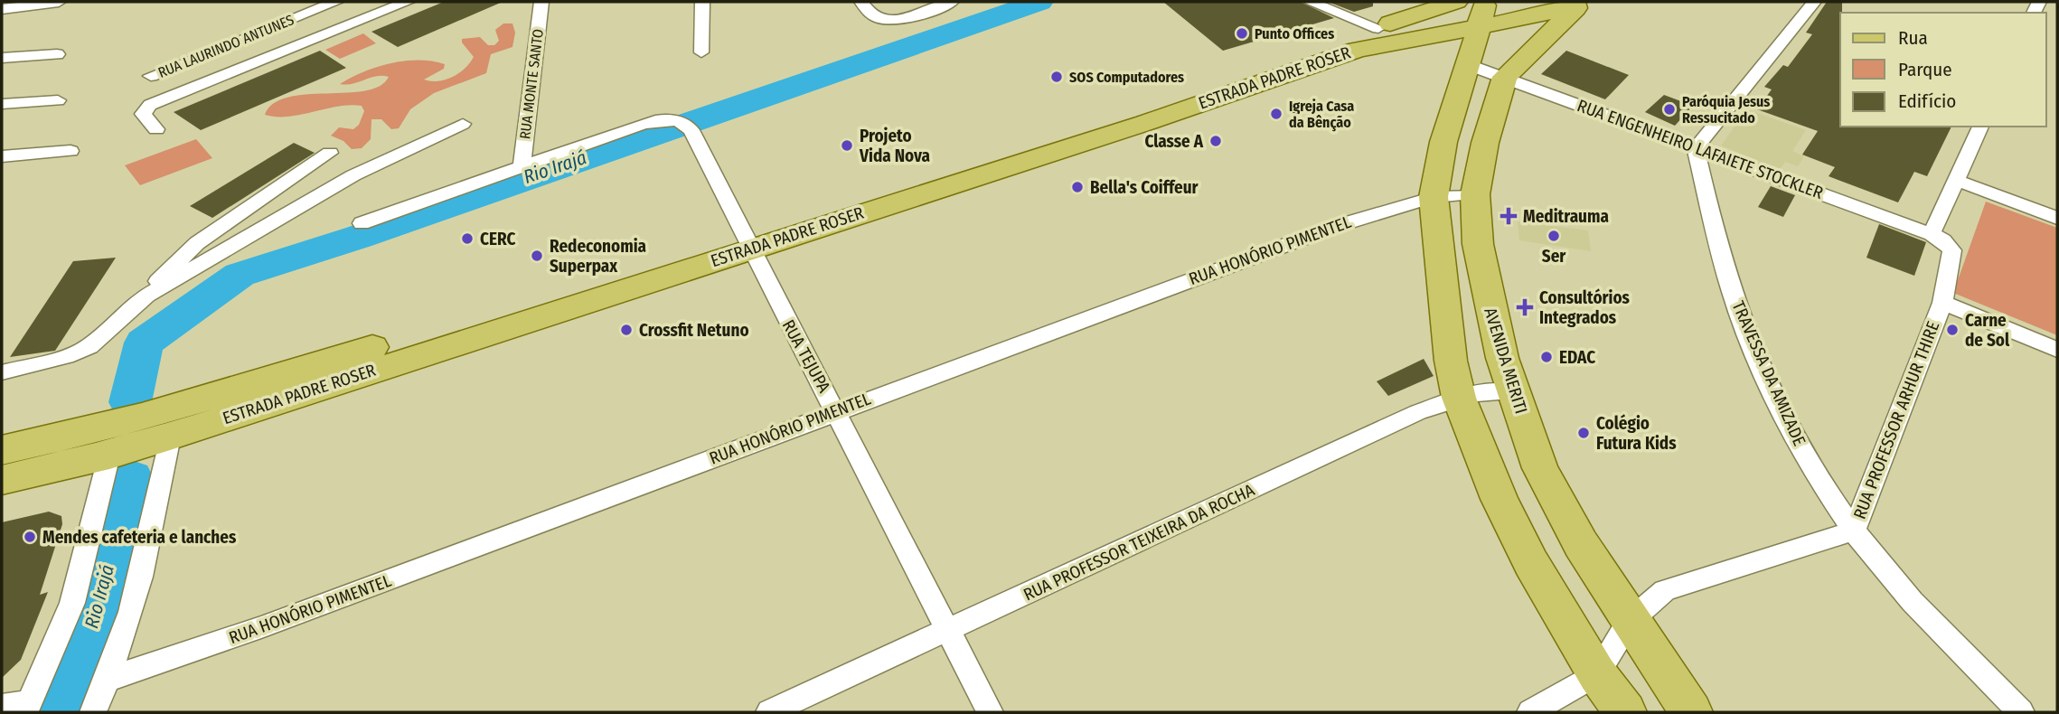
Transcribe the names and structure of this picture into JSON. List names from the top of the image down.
{
  "streets": {
    "main road": ["ESTRADA PADRE ROSER", "AVENIDA MERITI"],
    "street": [
      "RUA LAURINDO ANTUNES",
      "RUA MONTE SANTO",
      "RUA ENGENHEIRO LAFAIETE STOCKLER",
      "RUA HONÓRIO PIMENTEL",
      "RUA TEJUPA",
      "TRAVESSA DA AMIZADE",
      "RUA PROFESSOR ARHUR THIRE",
      "RUA PROFESSOR TEIXEIRA DA ROCHA"
    ]
  },
  "crossings": [
    ["ESTRADA PADRE ROSER", "RUA TEJUPA"],
    ["RUA MONTE SANTO", "RUA TEJUPA"],
    ["RUA ENGENHEIRO LAFAIETE STOCKLER", "AVENIDA MERITI"],
    ["RUA ENGENHEIRO LAFAIETE STOCKLER", "TRAVESSA DA AMIZADE"],
    ["RUA ENGENHEIRO LAFAIETE STOCKLER", "RUA PROFESSOR ARHUR THIRE"],
    ["RUA HONÓRIO PIMENTEL", "RUA TEJUPA"],
    ["RUA HONÓRIO PIMENTEL", "AVENIDA MERITI"],
    ["RUA TEJUPA", "RUA PROFESSOR TEIXEIRA DA ROCHA"],
    ["AVENIDA MERITI", "RUA PROFESSOR ARHUR THIRE"],
    ["AVENIDA MERITI", "RUA PROFESSOR TEIXEIRA DA ROCHA"],
    ["TRAVESSA DA AMIZADE", "RUA PROFESSOR ARHUR THIRE"]
  ],
  "water": ["Rio Irajá"],
  "places": {
    "other": [
      "Punto Offices",
      "SOS Computadores",
      "Paróquia Jesus Ressucitado",
      "Igreja Casa da Bênção",
      "Classe A",
      "Projeto Vida Nova",
      "Bella's Coiffeur",
      "Ser",
      "CERC",
      "Redeconomia Superpax",
      "Crossfit Netuno",
      "Carne de Sol",
      "EDAC",
      "Colégio Futura Kids",
      "Mendes cafeteria e lanches"
    ],
    "health": ["Meditrauma", "Consultórios Integrados"]
  },
  "legend": ["Rua", "Parque", "Edifício"]
}
